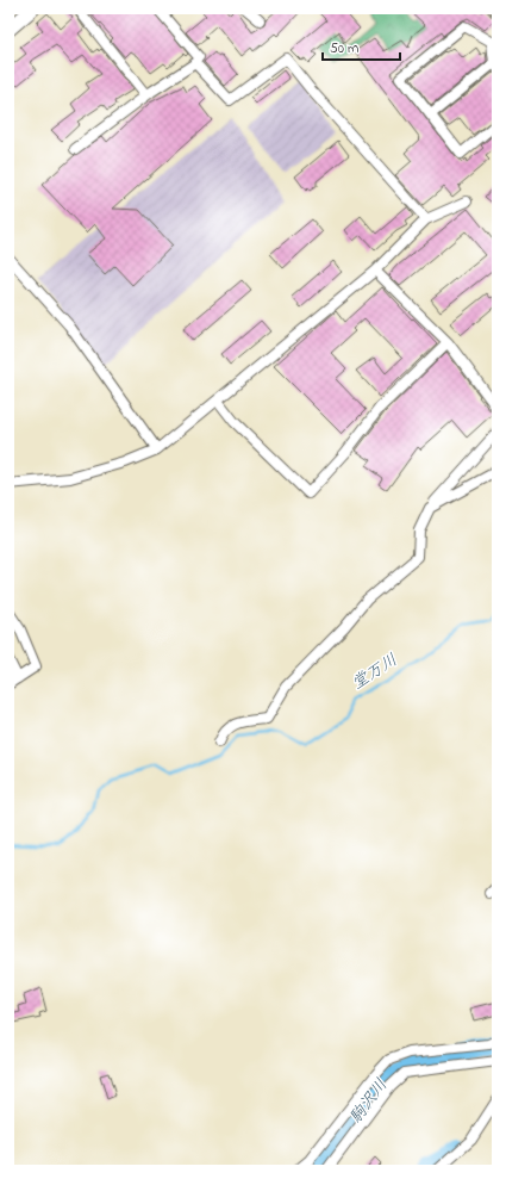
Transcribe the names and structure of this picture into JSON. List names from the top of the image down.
{
  "water": ["堂万川", "駒沢川"],
  "scale_bar": "50 m"
}
